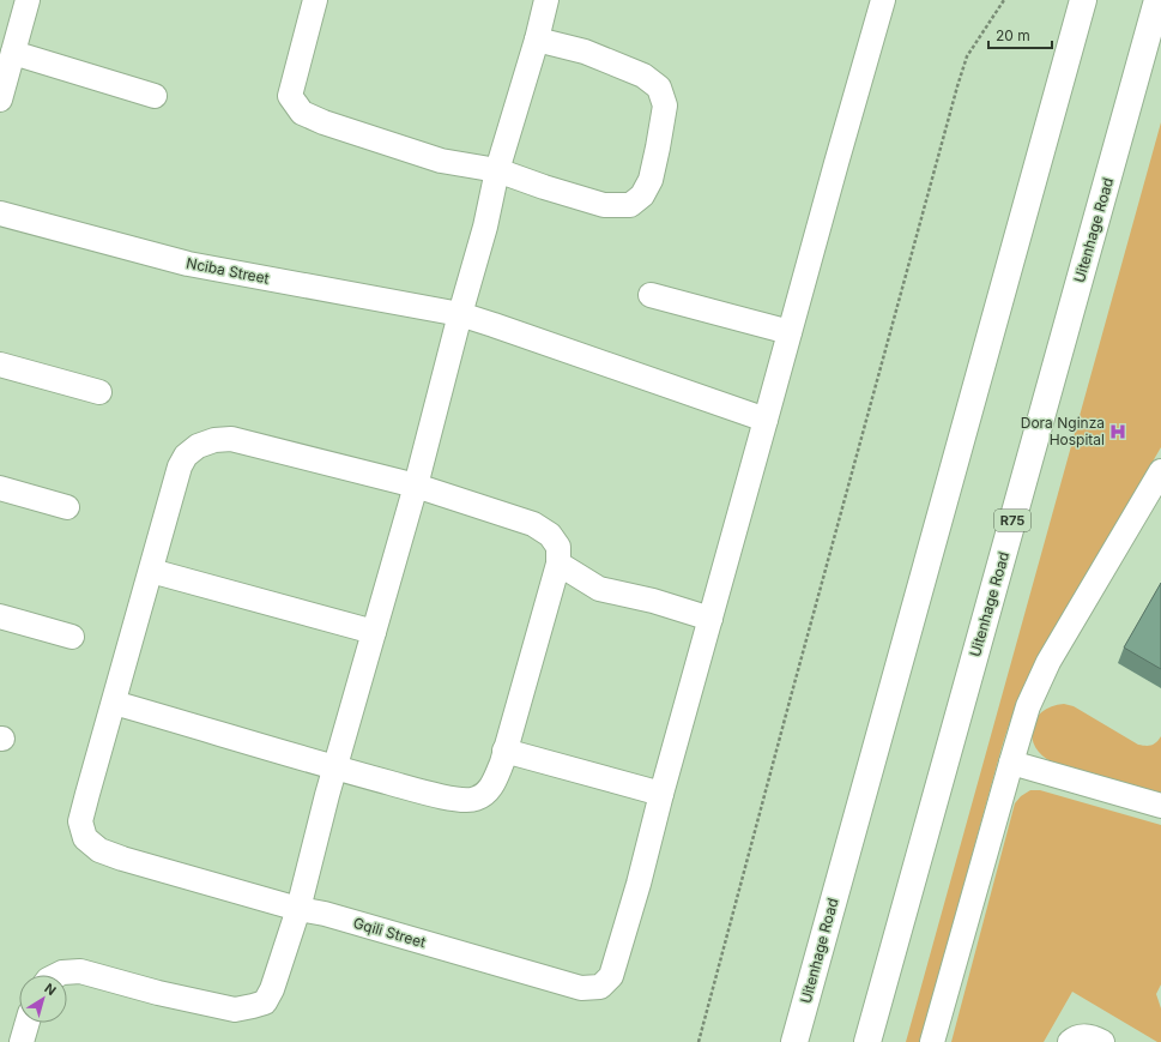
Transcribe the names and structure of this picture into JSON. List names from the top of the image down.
{
  "streets": {
    "main road": ["Uitenhage Road", "R75"],
    "street": ["Nciba Street", "Gqili Street"]
  },
  "crossings": [
    ["Nciba Street", "Gqili Street"]
  ],
  "places": {
    "hospital": ["Dora Nginza Hospital"]
  },
  "scale_bar": "20 m",
  "north": "top right"
}
